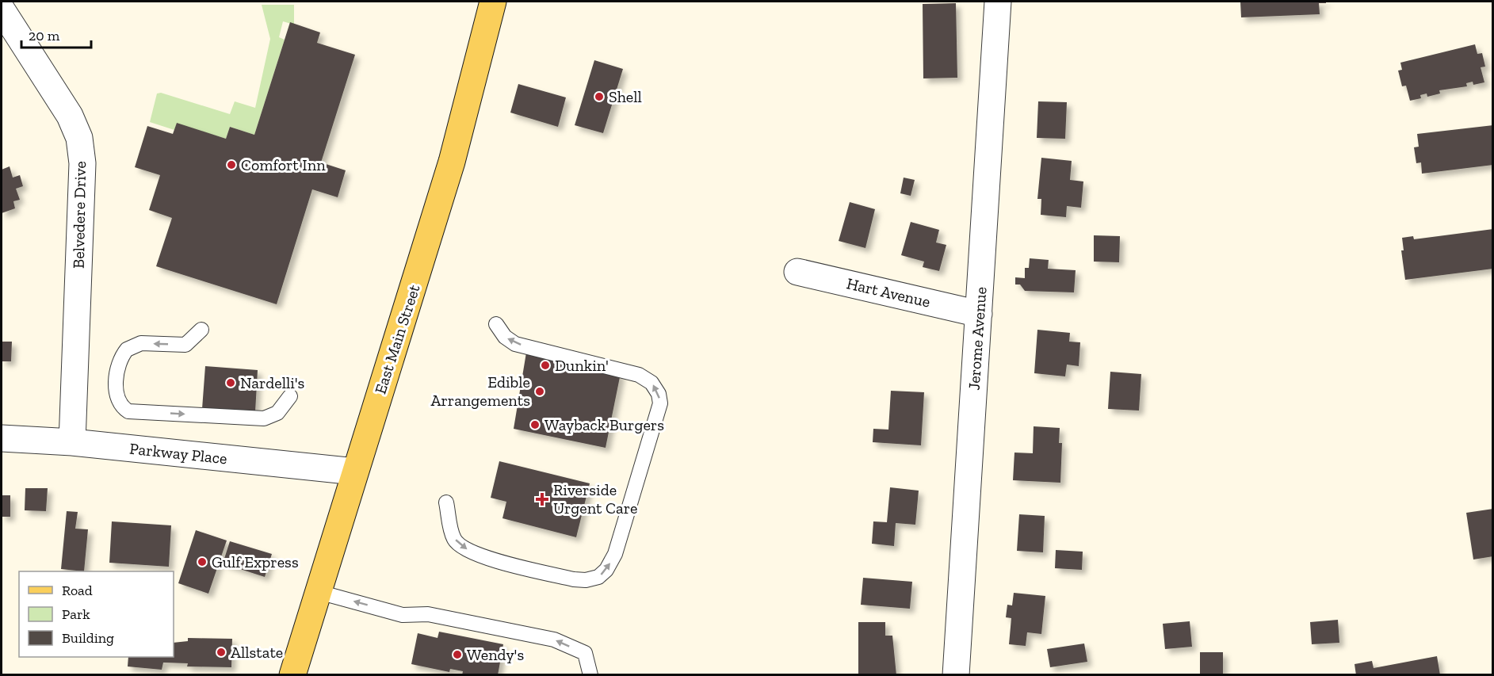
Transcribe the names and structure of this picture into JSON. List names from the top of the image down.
{
  "streets": {
    "main road": ["East Main Street"],
    "street": [
      "Belvedere Drive",
      "Hart Avenue",
      "Jerome Avenue",
      "Parkway Place"
    ]
  },
  "crossings": [
    ["Belvedere Drive", "Parkway Place"],
    ["Hart Avenue", "Jerome Avenue"],
    ["East Main Street", "Parkway Place"]
  ],
  "places": {
    "other": [
      "Shell",
      "Comfort Inn",
      "Dunkin'",
      "Nardelli's",
      "Edible Arrangements",
      "Wayback Burgers",
      "Gulf Express",
      "Allstate",
      "Wendy's"
    ],
    "health": ["Riverside Urgent Care"]
  },
  "legend": ["Road", "Park", "Building"],
  "scale_bar": "20 m"
}
